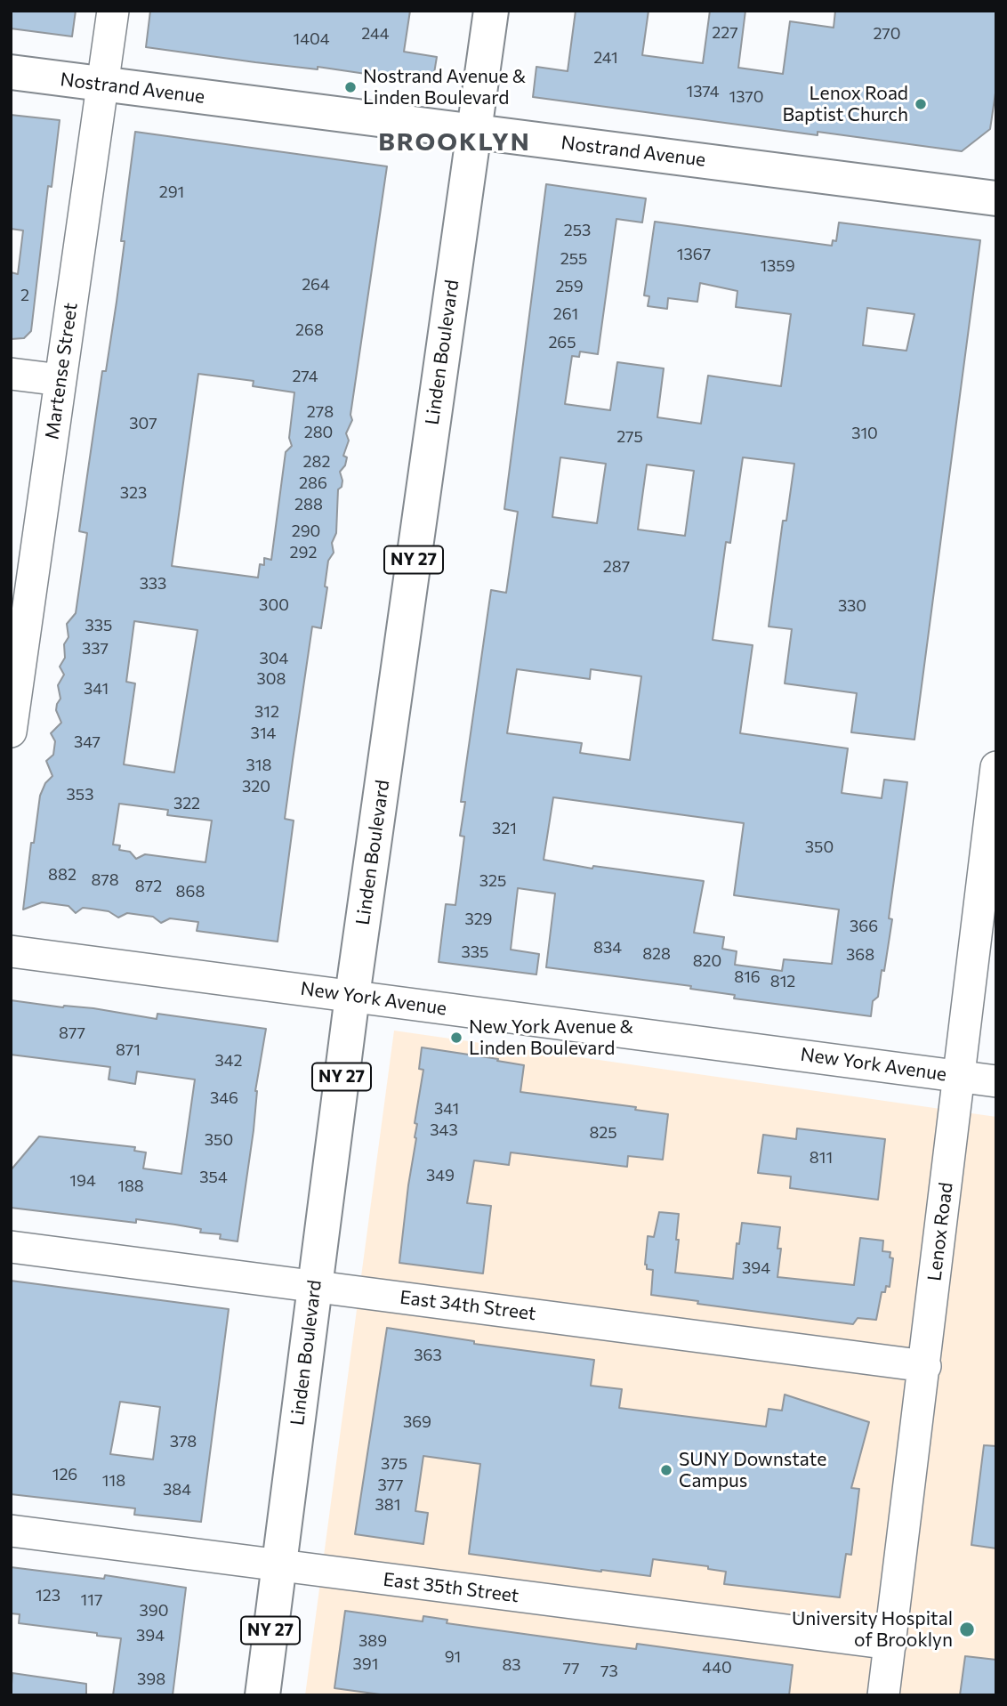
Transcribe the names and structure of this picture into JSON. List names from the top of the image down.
{
  "streets": {
    "main road": ["Nostrand Avenue", "Linden Boulevard", "NY 27"],
    "street": [
      "Martense Street",
      "New York Avenue",
      "Lenox Road",
      "East 34th Street",
      "East 35th Street"
    ]
  },
  "crossings": [
    ["Nostrand Avenue", "Linden Boulevard"],
    ["Nostrand Avenue", "Martense Street"],
    ["Linden Boulevard", "New York Avenue"],
    ["Linden Boulevard", "East 34th Street"],
    ["Linden Boulevard", "East 35th Street"],
    ["New York Avenue", "Lenox Road"],
    ["Lenox Road", "East 34th Street"],
    ["Lenox Road", "East 35th Street"]
  ],
  "districts": ["BROOKLYN"],
  "places": [
    "Nostrand Avenue & Linden Boulevard",
    "Lenox Road Baptist Church",
    "New York Avenue & Linden Boulevard",
    "SUNY Downstate Campus",
    "University Hospital of Brooklyn"
  ],
  "house_numbers": [
    "227",
    "244",
    "270",
    "1404",
    "241",
    "1374",
    "1370",
    "291",
    "253",
    "1367",
    "255",
    "1359",
    "264",
    "259",
    "2",
    "261",
    "268",
    "265",
    "274",
    "278",
    "307",
    "280",
    "310",
    "275",
    "282",
    "286",
    "323",
    "288",
    "290",
    "292",
    "287",
    "333",
    "300",
    "330",
    "335",
    "337",
    "304",
    "308",
    "341",
    "312",
    "314",
    "347",
    "318",
    "320",
    "353",
    "322",
    "321",
    "350",
    "882",
    "878",
    "325",
    "872",
    "868",
    "329",
    "366",
    "834",
    "335",
    "828",
    "368",
    "820",
    "816",
    "812",
    "877",
    "871",
    "342",
    "346",
    "341",
    "343",
    "825",
    "350",
    "811",
    "349",
    "354",
    "194",
    "188",
    "394",
    "363",
    "369",
    "378",
    "375",
    "126",
    "118",
    "377",
    "384",
    "381",
    "123",
    "117",
    "390",
    "394",
    "389",
    "91",
    "391",
    "83",
    "440",
    "77",
    "73",
    "398"
  ]
}
